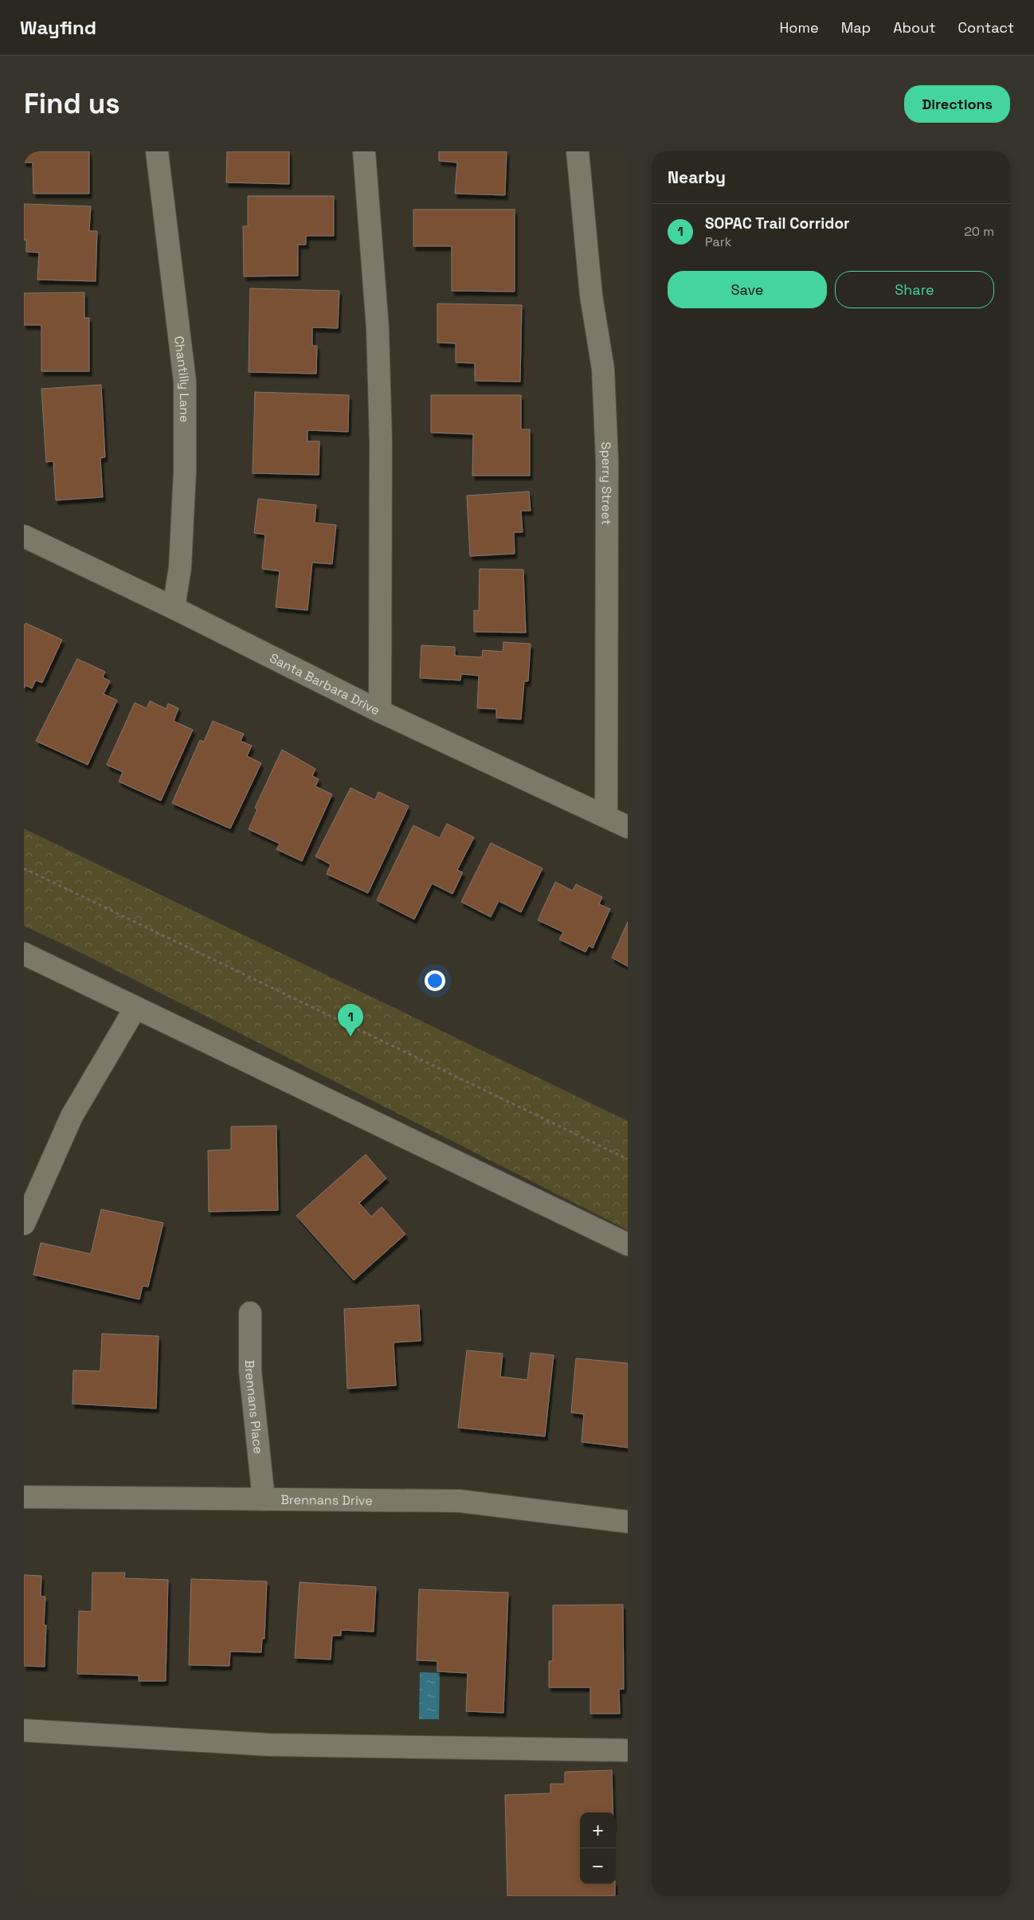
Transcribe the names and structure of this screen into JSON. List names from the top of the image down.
{
  "streets": {
    "street": [
      "Chantilly Lane",
      "Sperry Street",
      "Santa Barbara Drive",
      "Brennans Place",
      "Brennans Drive"
    ]
  },
  "crossings": [
    ["Chantilly Lane", "Santa Barbara Drive"],
    ["Sperry Street", "Santa Barbara Drive"],
    ["Brennans Place", "Brennans Drive"]
  ],
  "page": {
    "header": "Wayfind",
    "nav": [
      "Home",
      "Map",
      "About",
      "Contact"
    ],
    "buttons": [
      "Directions",
      ["Save", "Share"]
    ],
    "title": "Find us",
    "heading": "Nearby",
    "list": [
      {
        "mark": "1",
        "name": "SOPAC Trail Corridor",
        "note": "Park",
        "value": "20 m"
      }
    ],
    "pins": "1",
    "map_buttons": ["+", "−"]
  }
}
